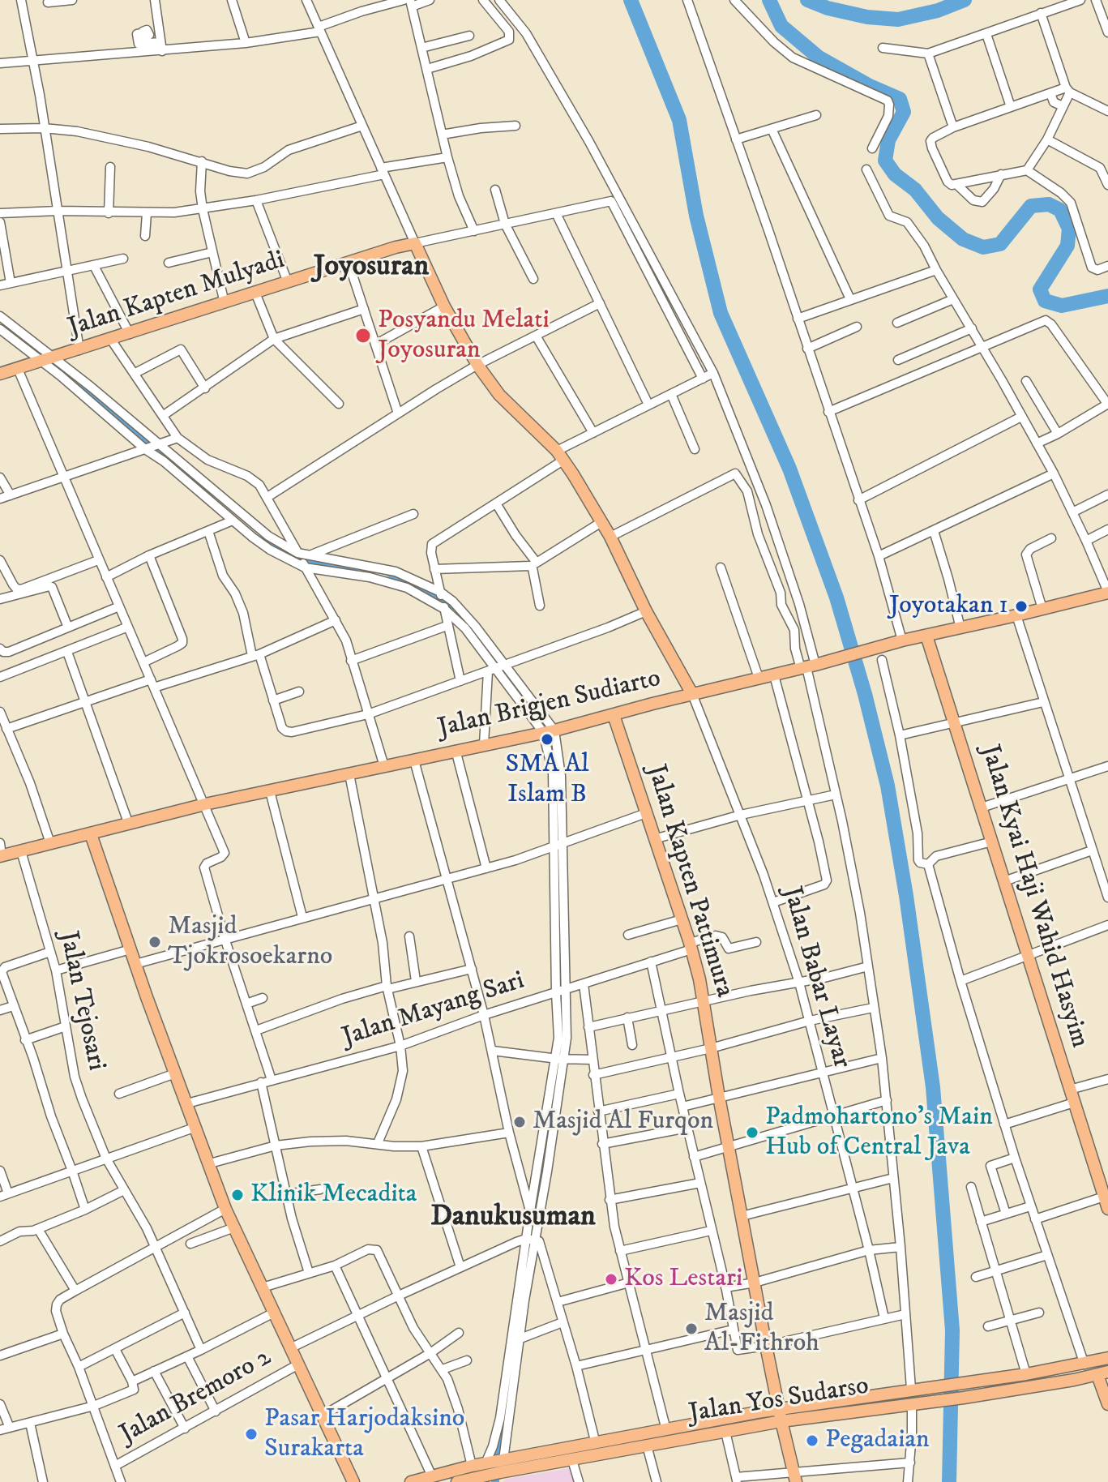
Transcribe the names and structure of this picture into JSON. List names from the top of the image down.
{
  "streets": {
    "main road": [
      "Jalan Kapten Mulyadi",
      "Jalan Brigjen Sudiarto",
      "Jalan Kapten Pattimura",
      "Jalan Kyai Haji Wahid Hasyim",
      "Jalan Yos Sudarso"
    ],
    "street": [
      "Jalan Babar Layar",
      "Jalan Tejosari",
      "Jalan Mayang Sari",
      "Jalan Bremoro 2"
    ]
  },
  "crossings": [
    ["Jalan Brigjen Sudiarto", "Jalan Kapten Pattimura"],
    ["Jalan Brigjen Sudiarto", "Jalan Kyai Haji Wahid Hasyim"],
    ["Jalan Brigjen Sudiarto", "Jalan Babar Layar"],
    ["Jalan Brigjen Sudiarto", "Jalan Tejosari"],
    ["Jalan Kapten Pattimura", "Jalan Mayang Sari"],
    ["Jalan Kapten Pattimura", "Jalan Yos Sudarso"]
  ],
  "districts": ["Joyosuran", "Danukusuman"],
  "places": [
    "Posyandu Melati Joyosuran",
    "Joyotakan 1",
    "SMA Al Islam B",
    "Masjid Tjokrosoekarno",
    "Masjid Al Furqon",
    "Padmohartono's Main Hub of Central Java",
    "Klinik Mecadita",
    "Kos Lestari",
    "Masjid Al-Fithroh",
    "Pasar Harjodaksino Surakarta",
    "Pegadaian"
  ]
}
